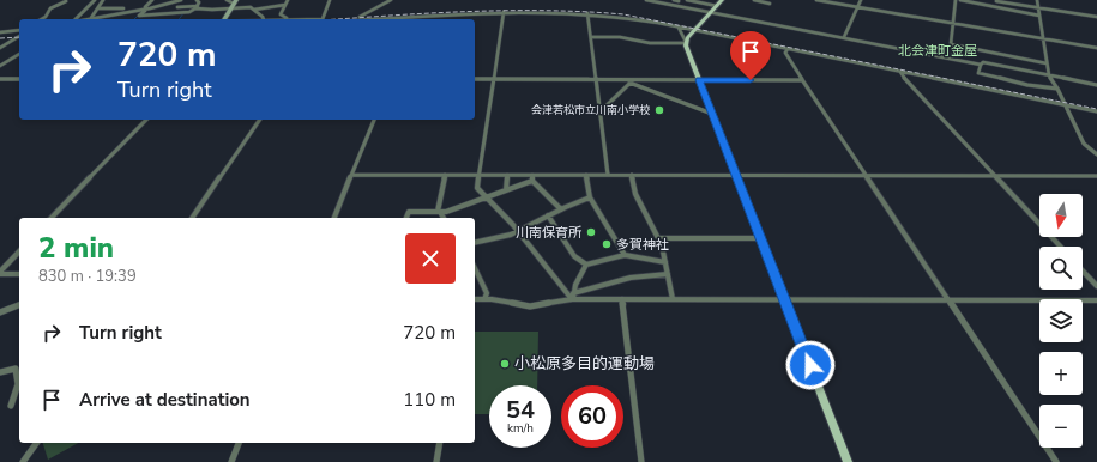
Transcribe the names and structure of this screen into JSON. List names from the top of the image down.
{
  "districts": ["北会津町金屋"],
  "places": [
    "会津若松市立川南小学校",
    "川南保育所",
    "多賀神社",
    "小松原多目的運動場"
  ],
  "north": "bottom",
  "page": {
    "turn": ["720 m", "Turn right"],
    "map_buttons": ["+", "−"],
    "heading": ["2 min", "830 m · 19:39"],
    "list": [
      {
        "name": "Turn right",
        "value": "720 m"
      },
      {
        "name": "Arrive at destination",
        "value": "110 m"
      }
    ],
    "speed": "54 km/h",
    "limit": "60"
  }
}
